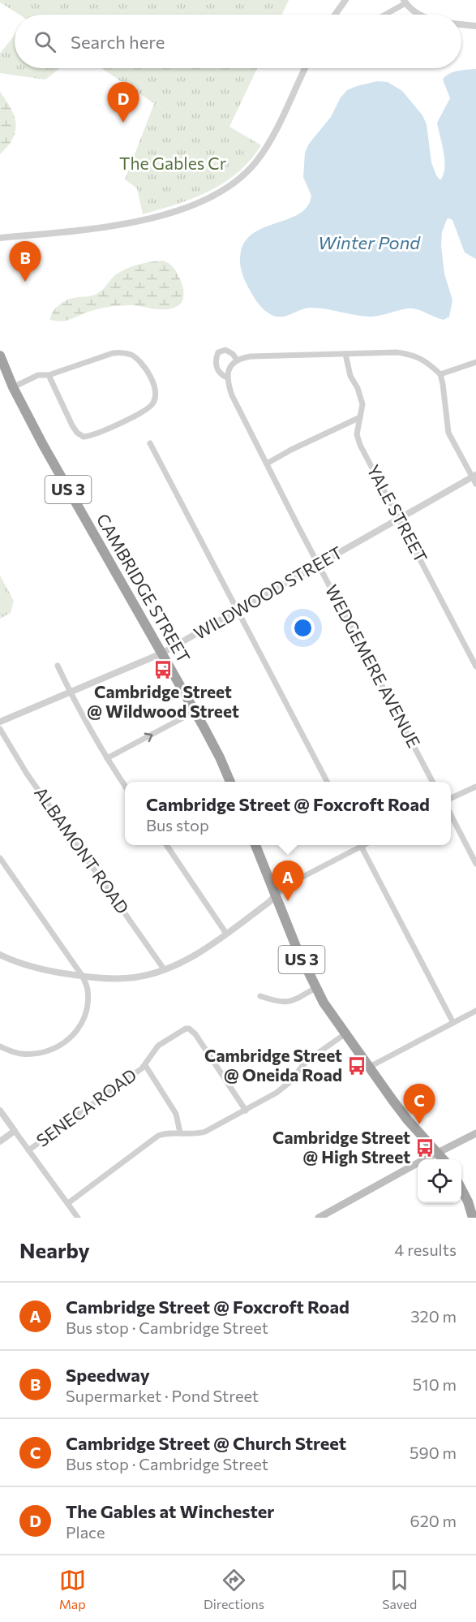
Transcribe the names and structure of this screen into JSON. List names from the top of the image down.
{
  "streets": {
    "highway": ["US 3", "CAMBRIDGE STREET"],
    "street": [
      "YALE STREET",
      "WILDWOOD STREET",
      "WEDGEMERE AVENUE",
      "ALBAMONT ROAD",
      "SENECA ROAD"
    ]
  },
  "crossings": [
    ["YALE STREET", "WILDWOOD STREET"],
    ["CAMBRIDGE STREET", "WILDWOOD STREET"],
    ["WILDWOOD STREET", "WEDGEMERE AVENUE"]
  ],
  "water": ["Winter Pond"],
  "parks": ["The Gables Cr"],
  "places": {
    "bus stop": ["Cambridge Street @ Wildwood Street", "Cambridge Street @ Oneida Road", "Cambridge Street @ High Street"]
  },
  "page": {
    "search": "Search here",
    "pins": [
      "D",
      "B",
      "A",
      "C"
    ],
    "popup": ["Cambridge Street @ Foxcroft Road", "Bus stop"],
    "heading": ["Nearby", "4 results"],
    "list": [
      {
        "mark": "A",
        "name": "Cambridge Street @ Foxcroft Road",
        "note": "Bus stop · Cambridge Street",
        "value": "320 m"
      },
      {
        "mark": "B",
        "name": "Speedway",
        "note": "Supermarket · Pond Street",
        "value": "510 m"
      },
      {
        "mark": "C",
        "name": "Cambridge Street @ Church Street",
        "note": "Bus stop · Cambridge Street",
        "value": "590 m"
      },
      {
        "mark": "D",
        "name": "The Gables at Winchester",
        "note": "Place",
        "value": "620 m"
      }
    ],
    "nav": ["Map", "Directions", "Saved"]
  }
}
